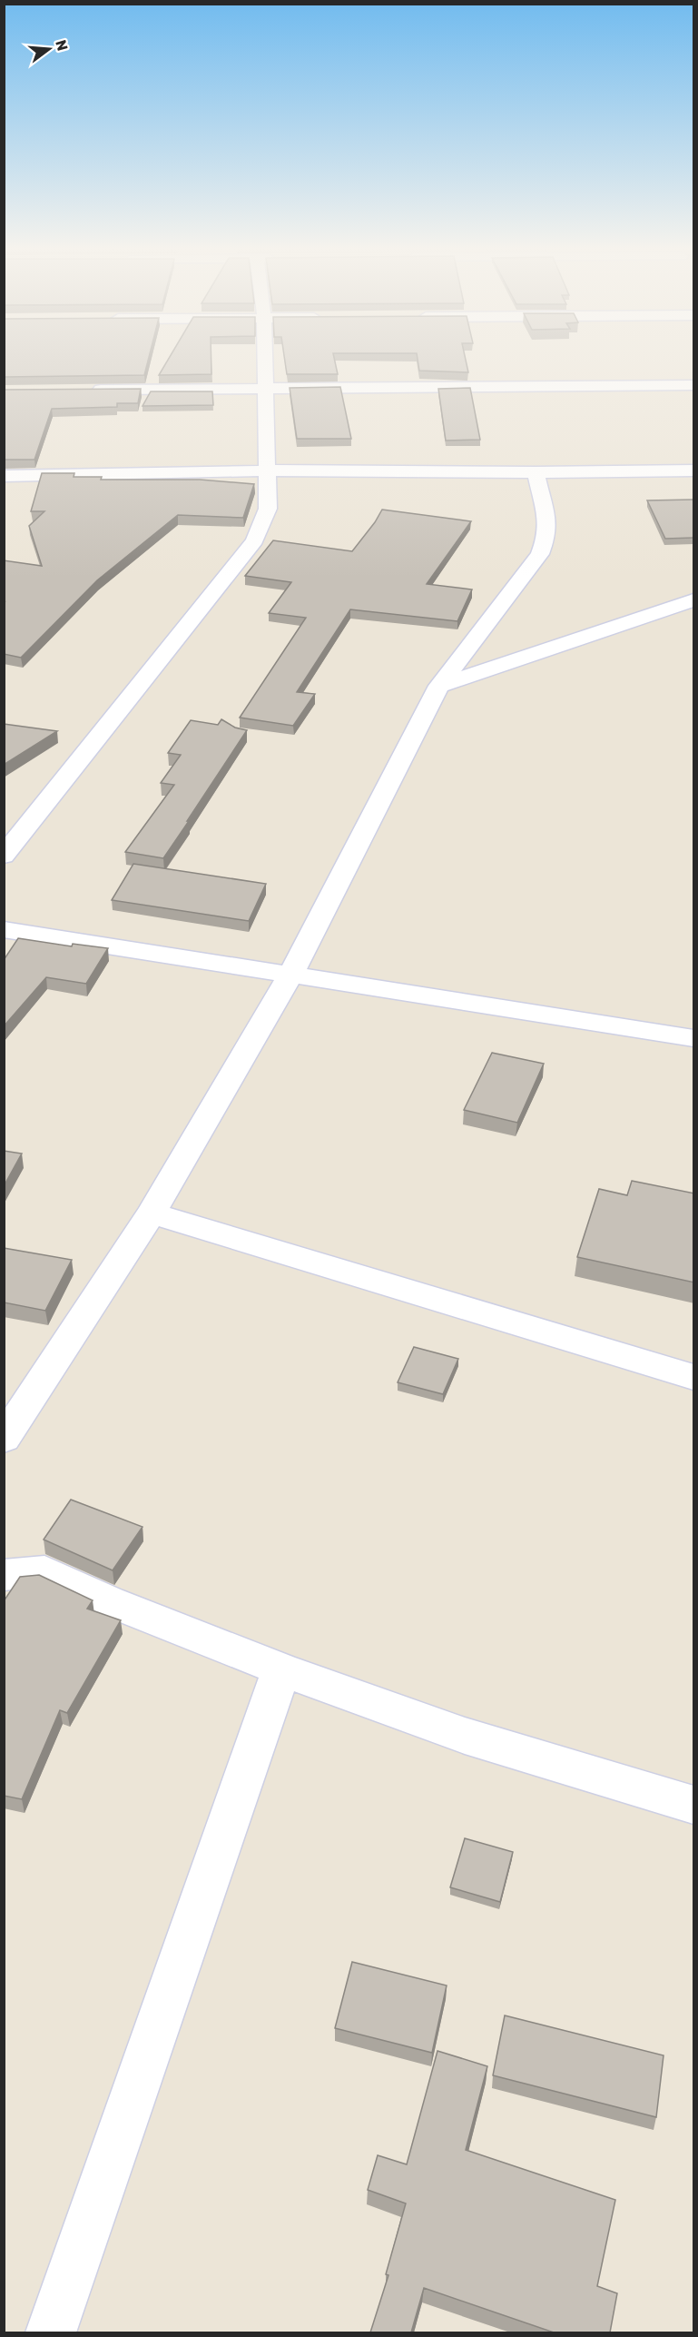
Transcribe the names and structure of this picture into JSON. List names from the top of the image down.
{
  "north": "right"
}
